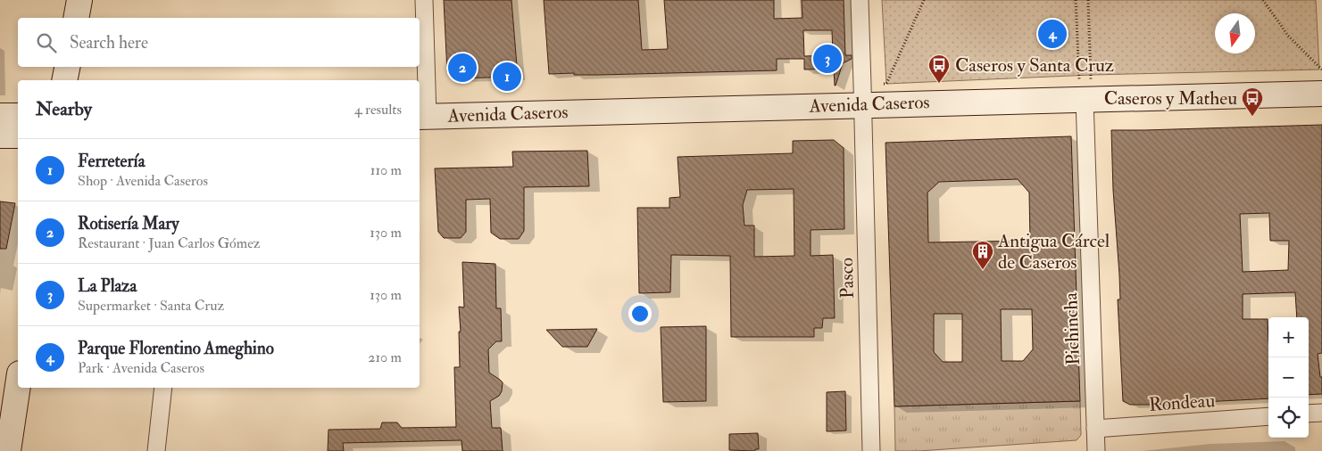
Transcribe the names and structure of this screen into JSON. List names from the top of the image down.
{
  "streets": {
    "main road": ["Avenida Caseros"],
    "street": ["Pasco", "Pichincha", "Rondeau"]
  },
  "crossings": [
    ["Avenida Caseros", "Pasco"],
    ["Avenida Caseros", "Pichincha"],
    ["Pichincha", "Rondeau"]
  ],
  "places": {
    "bus stop": ["Caseros y Santa Cruz", "Caseros y Matheu"],
    "building": ["Antigua Cárcel de Caseros"]
  },
  "north": "bottom",
  "page": {
    "pins": [
      "4",
      "3",
      "2",
      "1"
    ],
    "search": "Search here",
    "heading": ["Nearby", "4 results"],
    "list": [
      {
        "mark": "1",
        "name": "Ferretería",
        "note": "Shop · Avenida Caseros",
        "value": "110 m"
      },
      {
        "mark": "2",
        "name": "Rotisería Mary",
        "note": "Restaurant · Juan Carlos Gómez",
        "value": "130 m"
      },
      {
        "mark": "3",
        "name": "La Plaza",
        "note": "Supermarket · Santa Cruz",
        "value": "130 m"
      },
      {
        "mark": "4",
        "name": "Parque Florentino Ameghino",
        "note": "Park · Avenida Caseros",
        "value": "210 m"
      }
    ],
    "map_buttons": ["+", "−"]
  }
}
